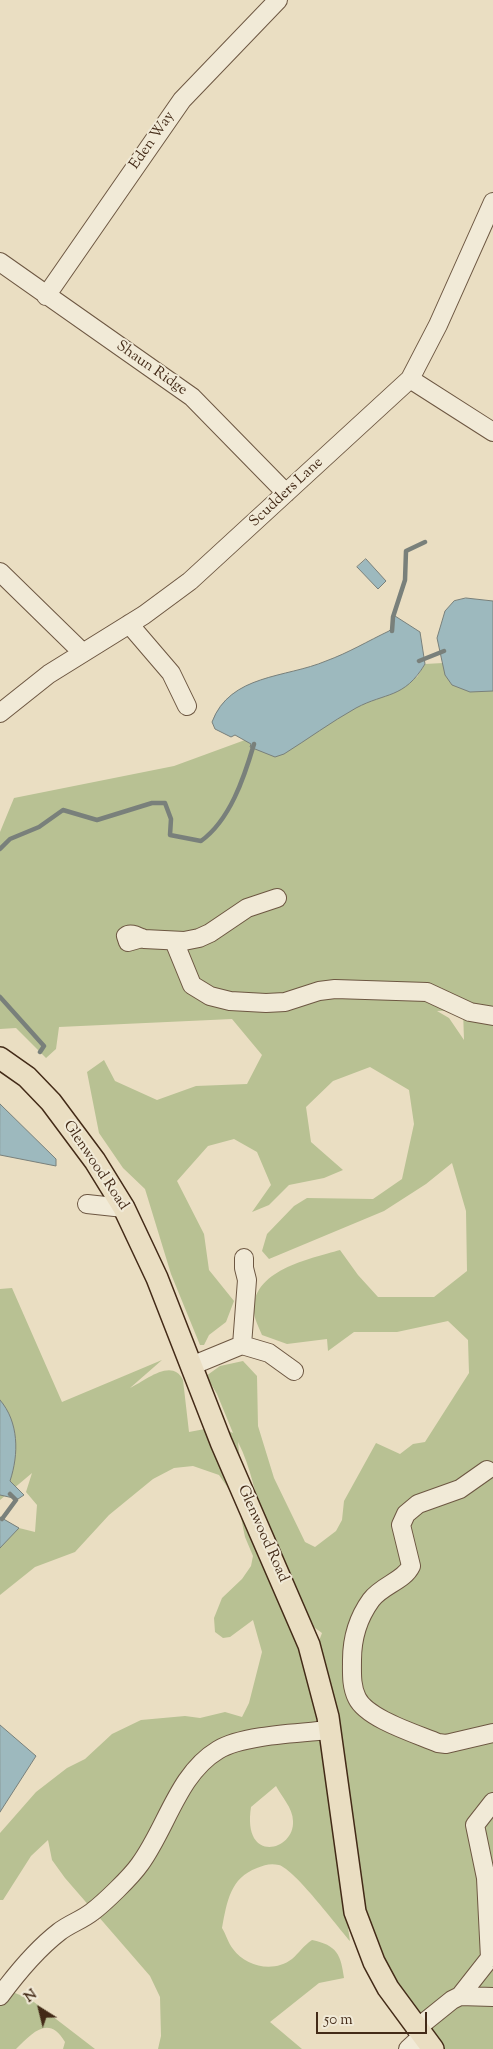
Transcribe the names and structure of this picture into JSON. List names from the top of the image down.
{
  "streets": {
    "main road": ["Glenwood Road"],
    "street": ["Eden Way", "Shaun Ridge", "Scudders Lane"]
  },
  "crossings": [
    ["Eden Way", "Shaun Ridge"],
    ["Shaun Ridge", "Scudders Lane"]
  ],
  "scale_bar": "50 m",
  "north": "top left"
}
